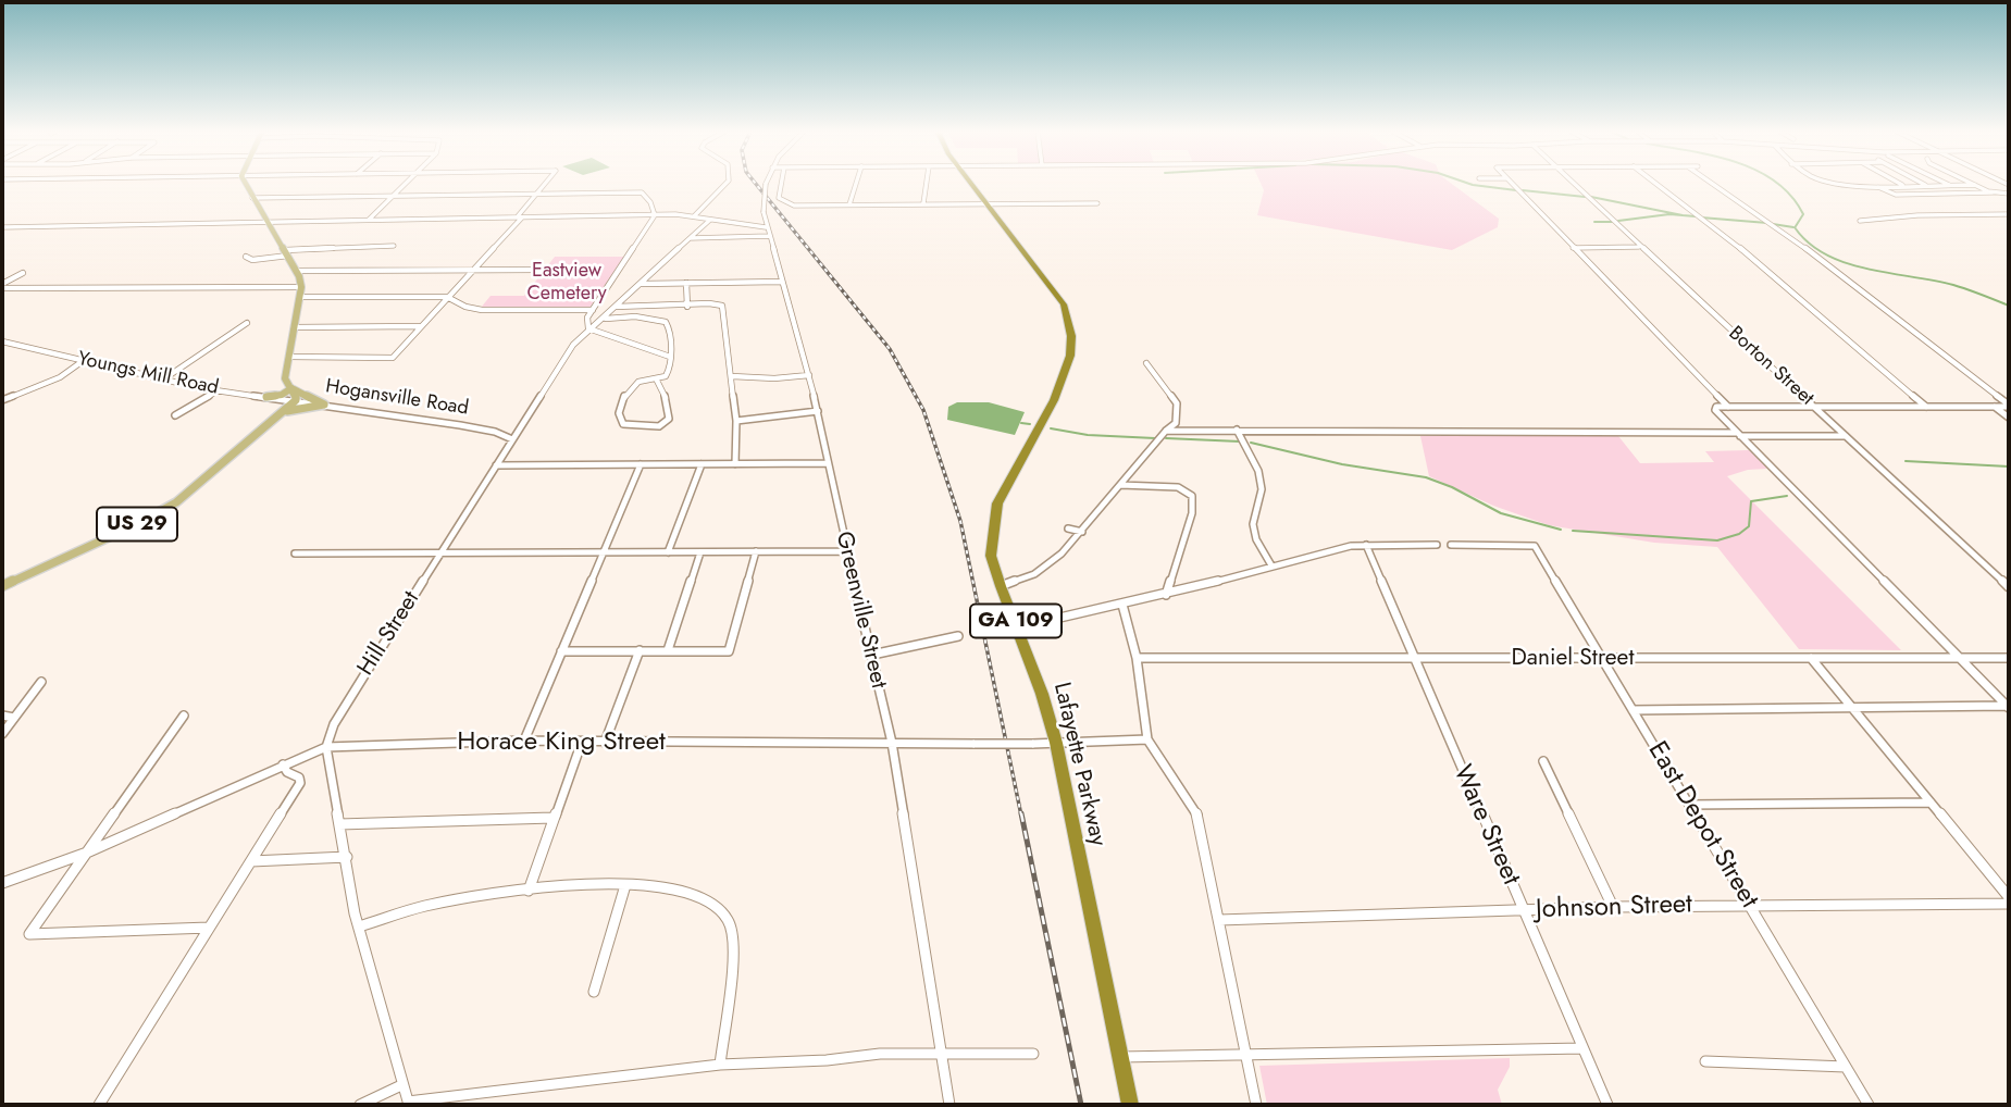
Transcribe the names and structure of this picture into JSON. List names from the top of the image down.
{
  "streets": {
    "highway": ["GA 109", "Lafayette Parkway"],
    "main road": ["Hogansville Road", "US 29"],
    "street": [
      "Borton Street",
      "Youngs Mill Road",
      "Greenville Street",
      "Hill Street",
      "Daniel Street",
      "Horace King Street",
      "Ware Street",
      "East Depot Street",
      "Johnson Street"
    ]
  },
  "crossings": [
    ["Youngs Mill Road", "Hogansville Road"],
    ["Youngs Mill Road", "US 29"],
    ["Hogansville Road", "US 29"],
    ["Hogansville Road", "Hill Street"],
    ["Greenville Street", "Horace King Street"],
    ["Hill Street", "Horace King Street"],
    ["Daniel Street", "Ware Street"],
    ["Daniel Street", "East Depot Street"],
    ["Horace King Street", "Lafayette Parkway"],
    ["Ware Street", "Johnson Street"],
    ["East Depot Street", "Johnson Street"]
  ],
  "parks": ["Eastview Cemetery"]
}
